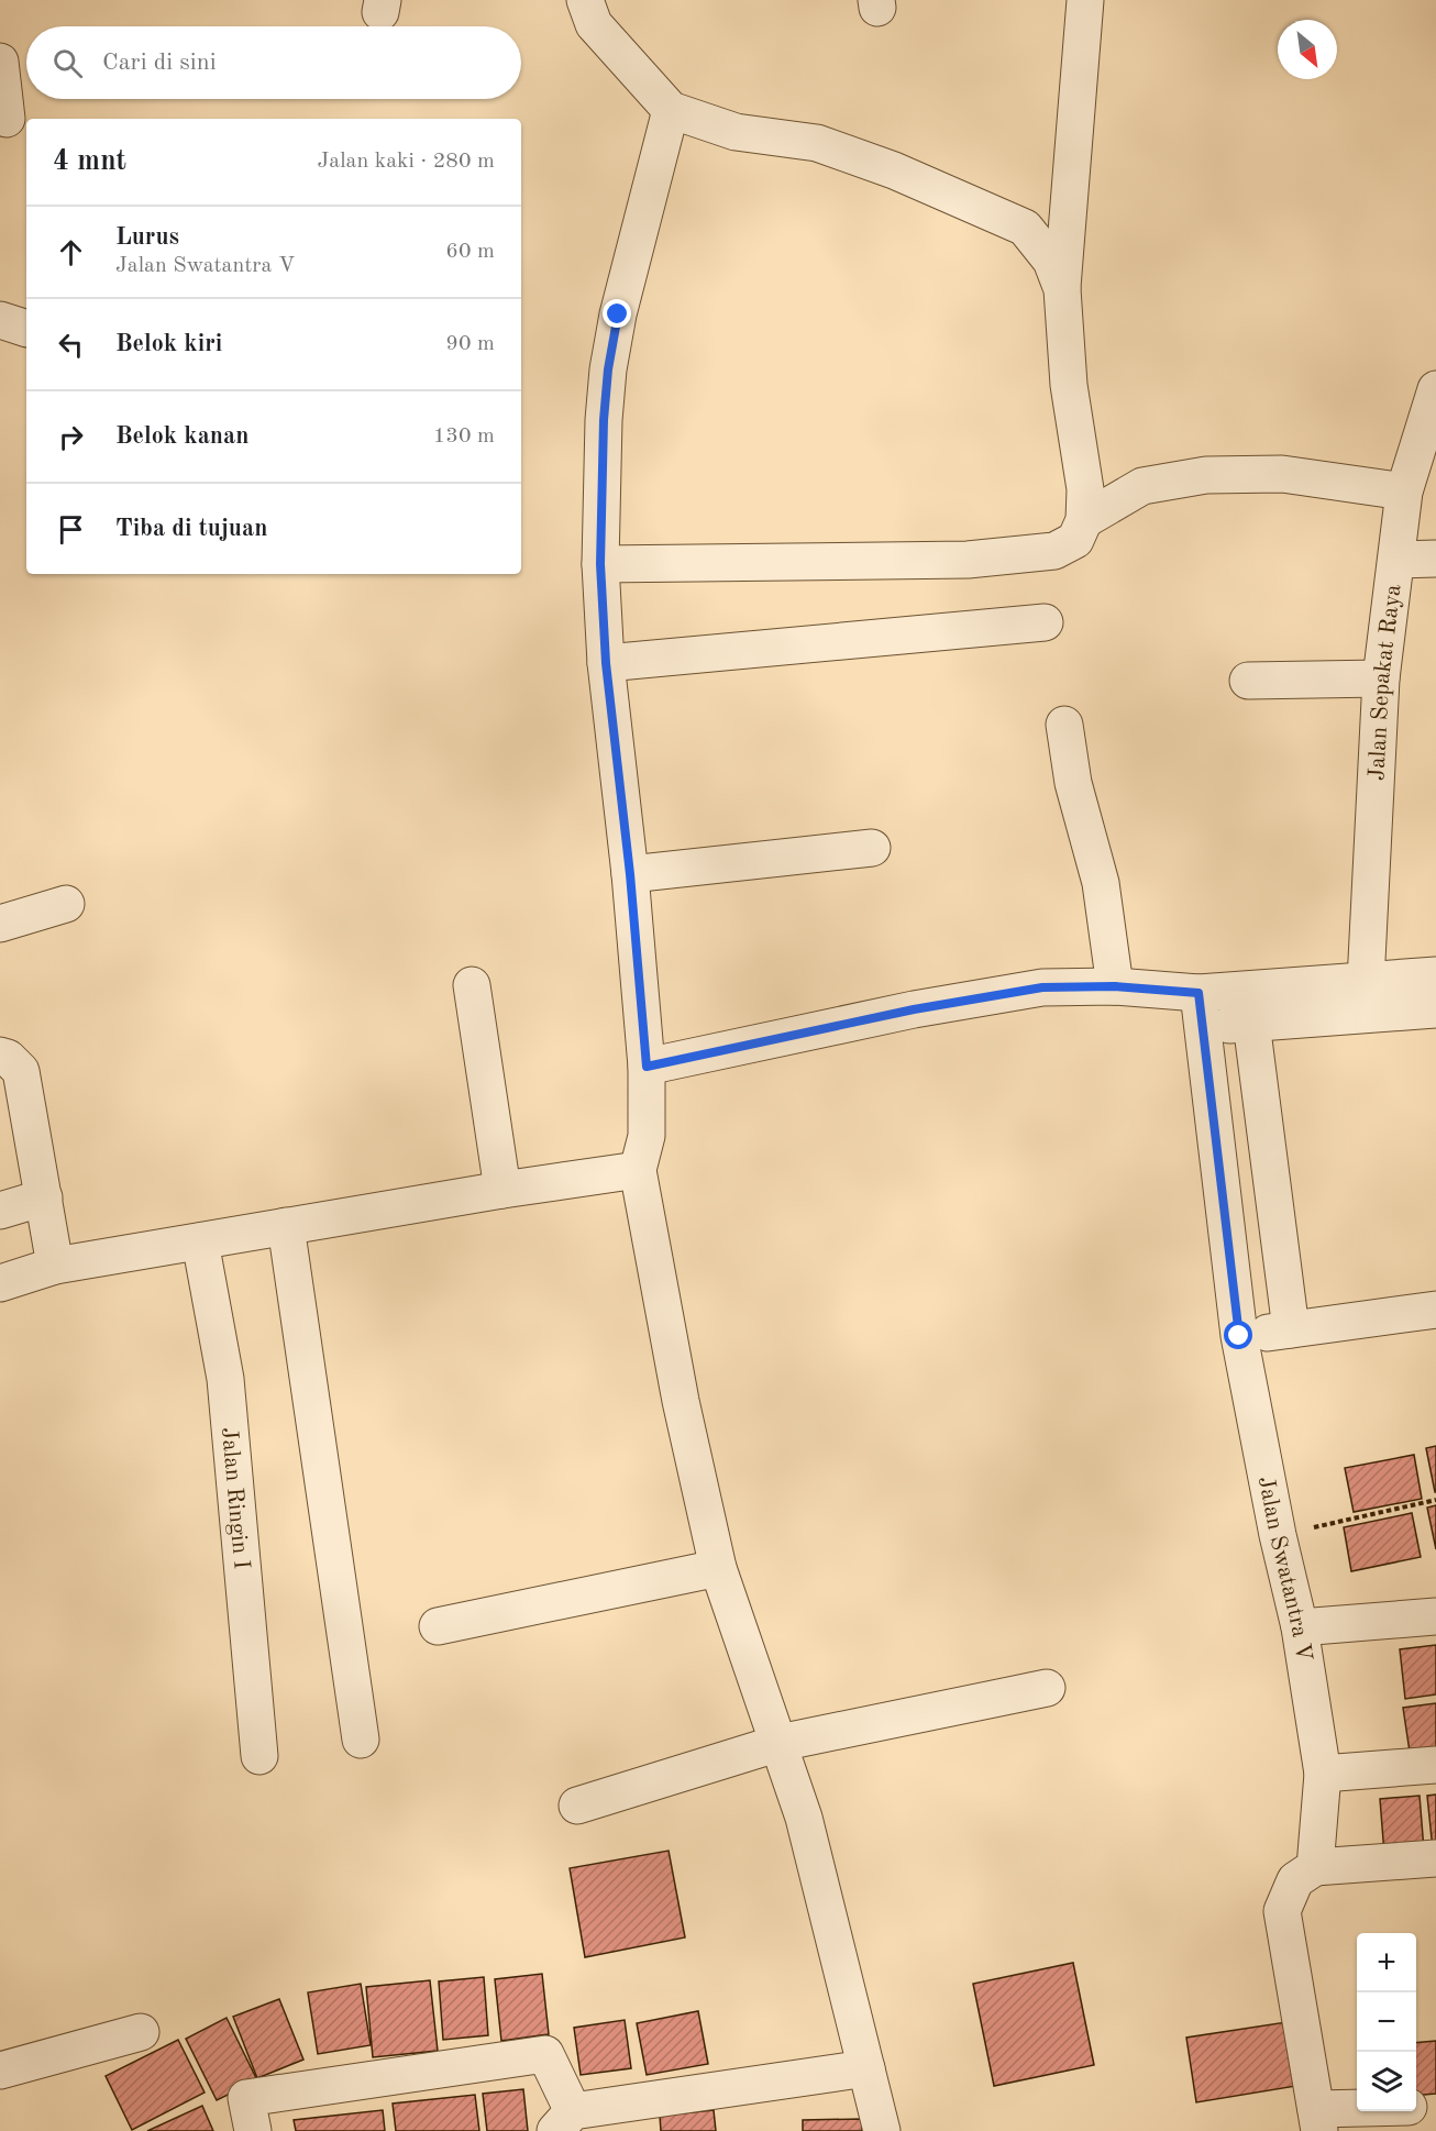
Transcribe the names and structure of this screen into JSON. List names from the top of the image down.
{
  "streets": {
    "street": ["Jalan Sepakat Raya", "Jalan Ringin I", "Jalan Swatantra V"]
  },
  "north": "bottom right",
  "page": {
    "search": "Cari di sini",
    "heading": ["4 mnt", "Jalan kaki · 280 m"],
    "list": [
      ["Lurus", "Jalan Swatantra V", "60 m"],
      ["Belok kiri", "90 m"],
      ["Belok kanan", "130 m"],
      "Tiba di tujuan"
    ],
    "map_buttons": ["+", "−"]
  }
}
